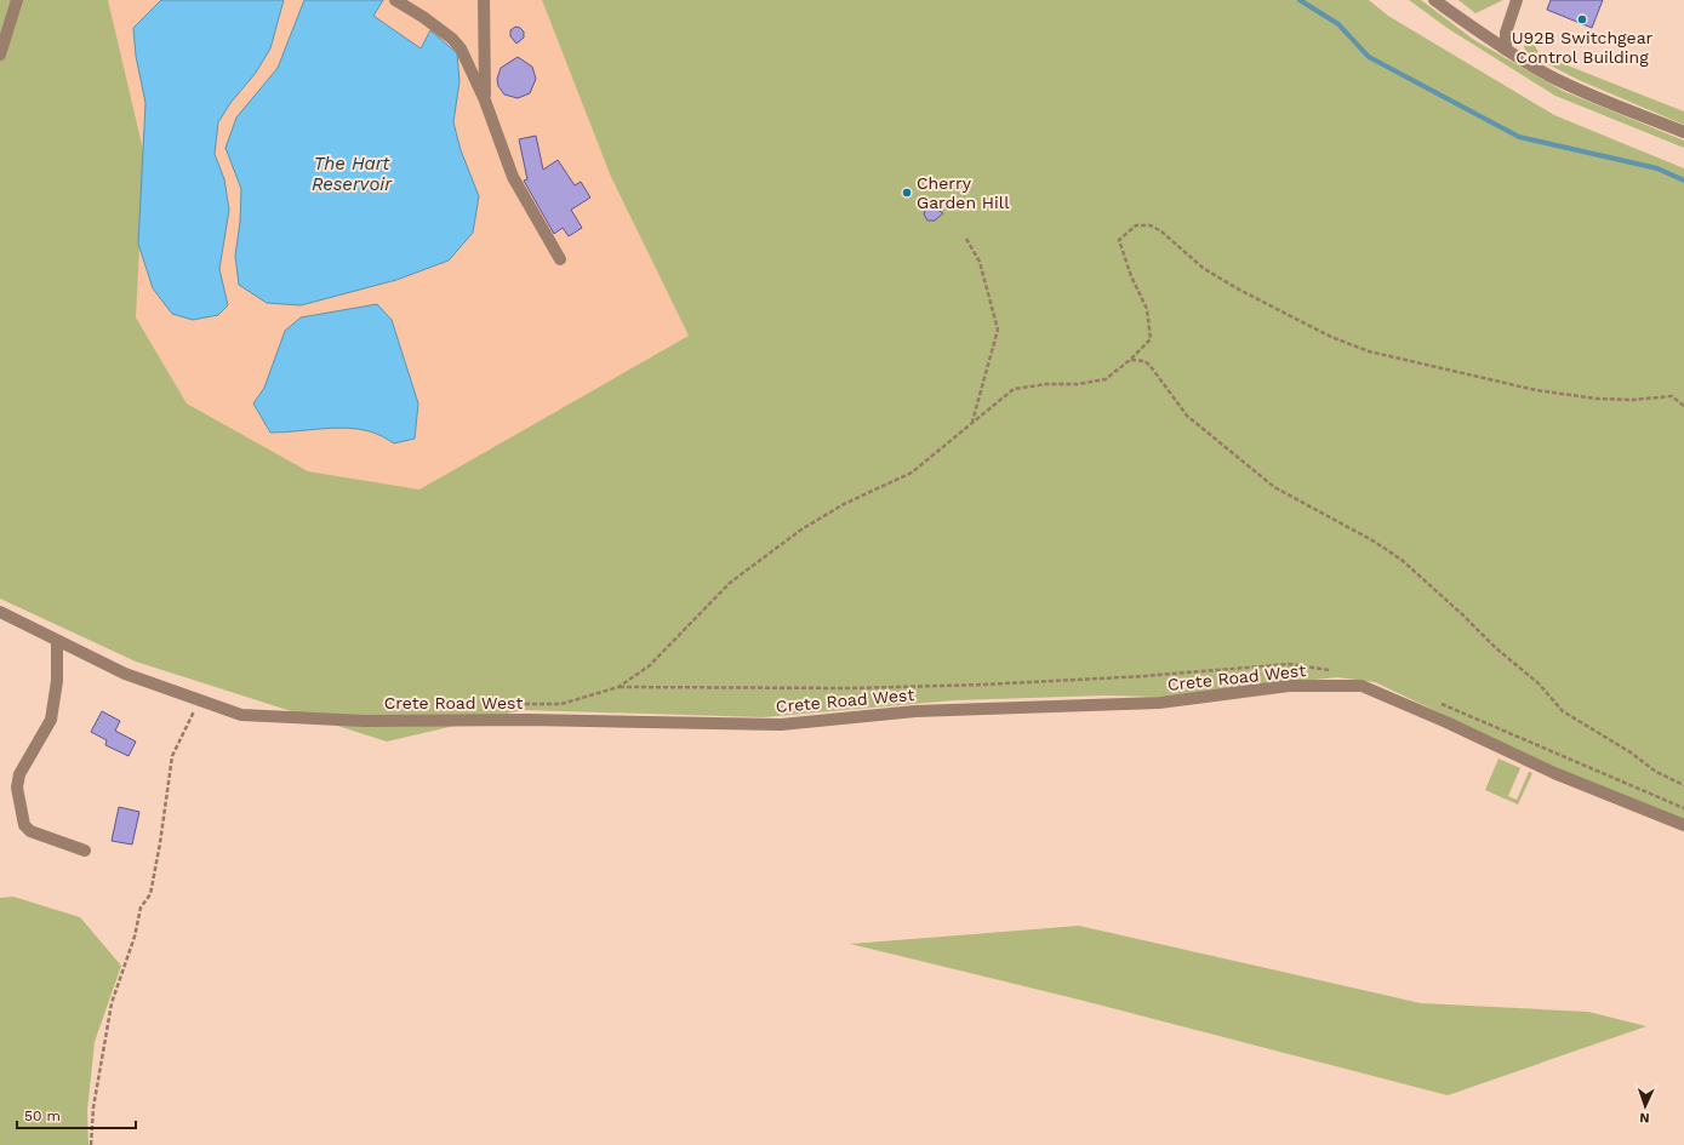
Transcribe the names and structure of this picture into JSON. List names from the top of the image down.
{
  "streets": {
    "street": ["Crete Road West"]
  },
  "water": ["The Hart Reservoir"],
  "places": ["U92B Switchgear Control Building", "Cherry Garden Hill"],
  "scale_bar": "50 m",
  "north": "bottom"
}
